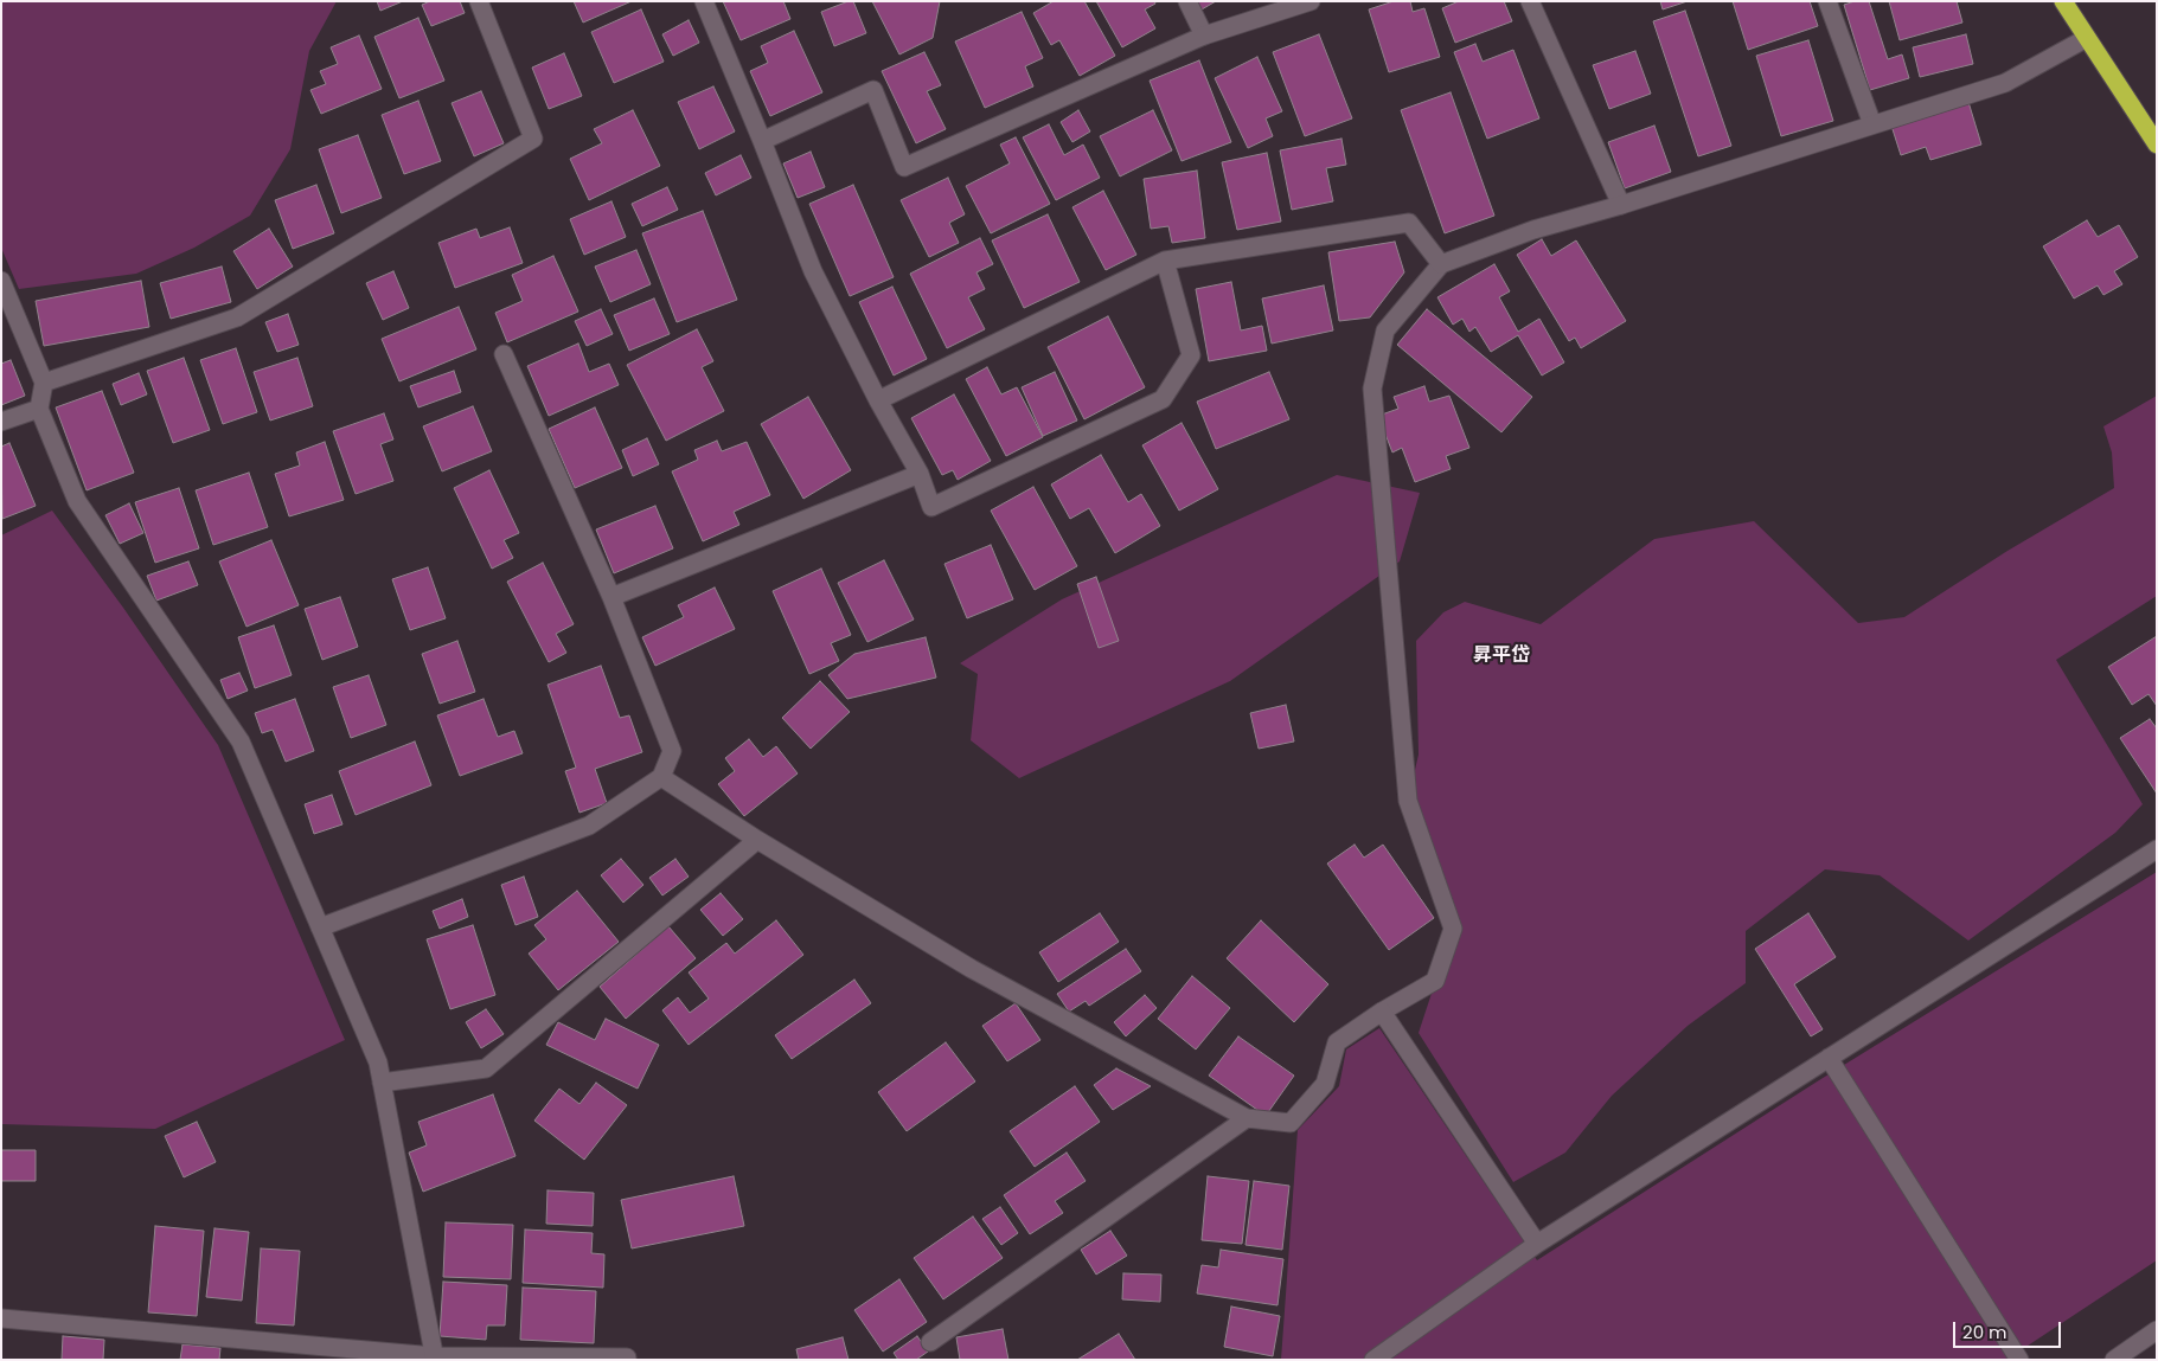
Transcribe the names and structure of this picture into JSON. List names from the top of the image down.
{
  "districts": ["昇平岱"],
  "scale_bar": "20 m"
}
